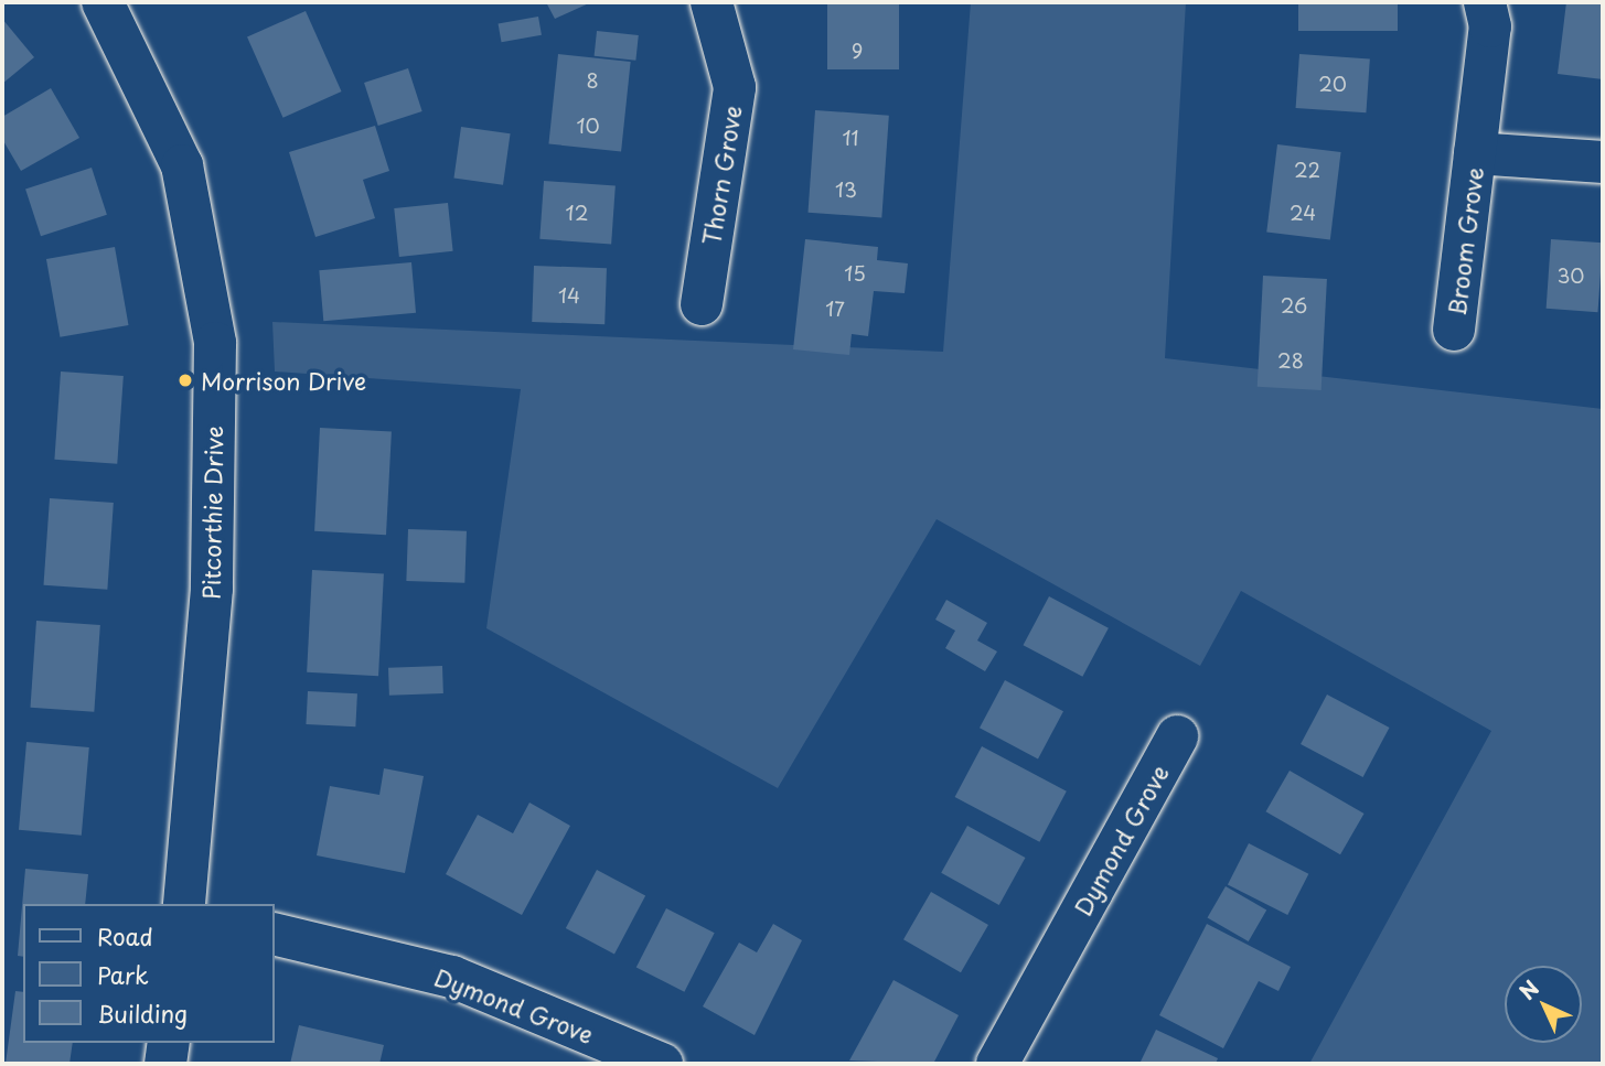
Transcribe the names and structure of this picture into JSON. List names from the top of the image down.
{
  "streets": {
    "street": [
      "Thorn Grove",
      "Broom Grove",
      "Pitcorthie Drive",
      "Dymond Grove"
    ]
  },
  "places": ["Morrison Drive"],
  "house_numbers": [
    "9",
    "8",
    "20",
    "10",
    "11",
    "22",
    "13",
    "12",
    "24",
    "15",
    "30",
    "14",
    "26",
    "17",
    "28"
  ],
  "legend": ["Road", "Park", "Building"],
  "north": "top left"
}
